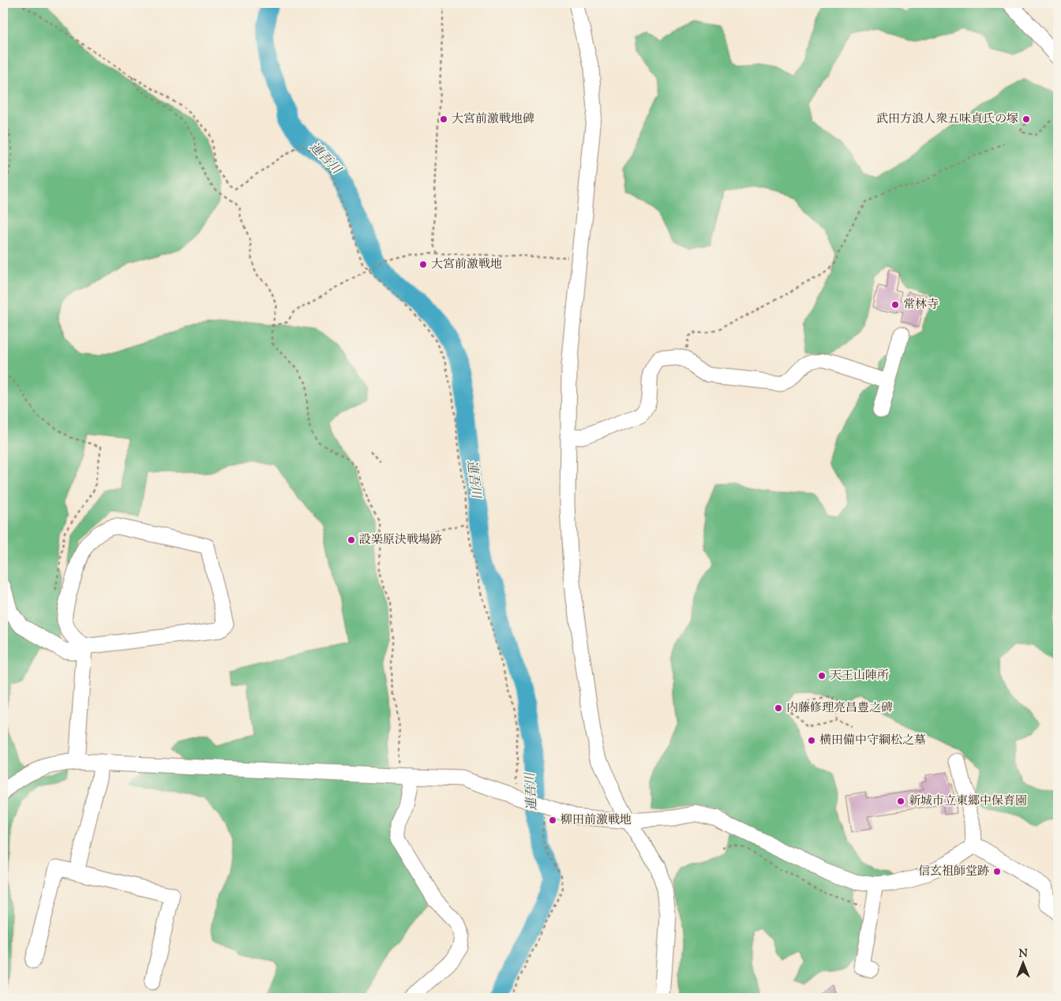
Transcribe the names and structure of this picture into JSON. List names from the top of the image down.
{
  "water": ["連吾川"],
  "places": [
    "大宮前激戦地碑",
    "武田方浪人衆五味貞氏の塚",
    "大宮前激戦地",
    "常林寺",
    "設楽原決戦場跡",
    "天王山陣所",
    "内藤修理亮昌豊之碑",
    "横田備中守綱松之墓",
    "新城市立東郷中保育園",
    "柳田前激戦地",
    "信玄祖師堂跡"
  ],
  "north": "top"
}
